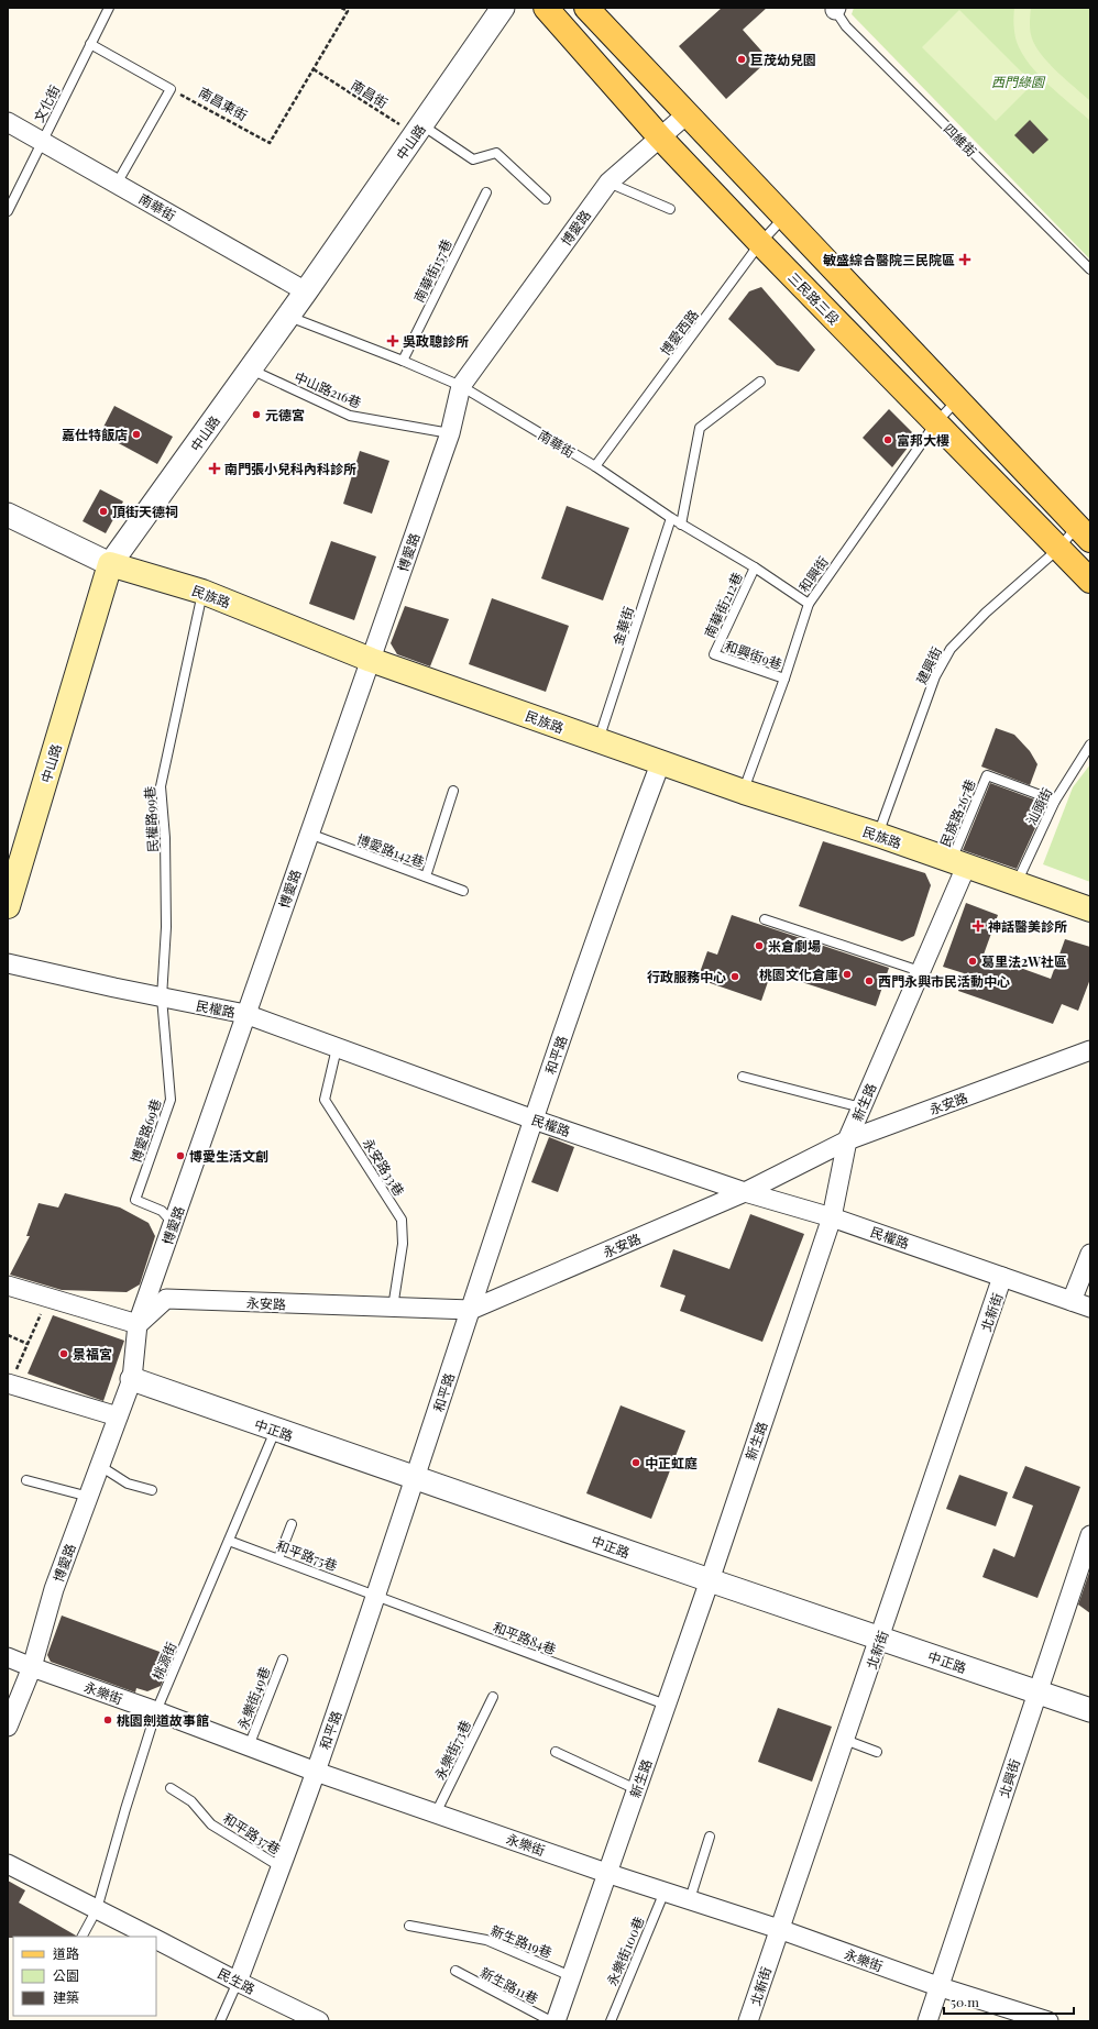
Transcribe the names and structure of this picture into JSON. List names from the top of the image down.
{
  "streets": {
    "main road": ["中山路", "三民路三段", "民族路"],
    "street": [
      "南華街",
      "博愛路",
      "民權路",
      "和平路",
      "新生路",
      "永安路",
      "北新街",
      "中正路",
      "永樂街",
      "北興街",
      "民生路"
    ],
    "lane": [
      "文化街",
      "四維街",
      "南華街157巷",
      "博愛西路",
      "中山路216巷",
      "和興街",
      "南華街212巷",
      "金華街",
      "和興街9巷",
      "建興街",
      "汕頭街",
      "民族路267巷",
      "民權路99巷",
      "博愛路142巷",
      "博愛路69巷",
      "永安路33巷",
      "和平路75巷",
      "和平路84巷",
      "桃源街",
      "永樂街49巷",
      "永樂街73巷",
      "和平路37巷",
      "新生路19巷",
      "永樂街100巷",
      "新生路11巷"
    ],
    "path": ["南昌街", "南昌東街"]
  },
  "crossings": [
    ["南昌街", "南昌東街"],
    ["南昌街", "中山路"],
    ["文化街", "南華街"],
    ["中山路", "南華街"],
    ["中山路", "中山路216巷"],
    ["中山路", "民族路"],
    ["南華街", "博愛路"],
    ["南華街", "南華街157巷"],
    ["南華街", "博愛西路"],
    ["南華街", "和興街"],
    ["南華街", "南華街212巷"],
    ["南華街", "金華街"],
    ["博愛路", "三民路三段"],
    ["博愛路", "中山路216巷"],
    ["博愛路", "民族路"],
    ["博愛路", "博愛路142巷"],
    ["博愛路", "民權路"],
    ["博愛路", "永安路"],
    ["博愛路", "博愛路69巷"],
    ["博愛路", "中正路"],
    ["博愛路", "永樂街"],
    ["三民路三段", "博愛西路"],
    ["三民路三段", "和興街"],
    ["三民路三段", "建興街"],
    ["和興街", "民族路"],
    ["和興街", "和興街9巷"],
    ["民族路", "金華街"],
    ["民族路", "建興街"],
    ["民族路", "汕頭街"],
    ["民族路", "民族路267巷"],
    ["民族路", "民權路99巷"],
    ["民族路", "和平路"],
    ["民族路", "新生路"],
    ["南華街212巷", "和興街9巷"],
    ["汕頭街", "民族路267巷"],
    ["民族路267巷", "新生路"],
    ["民權路99巷", "民權路"],
    ["民權路99巷", "博愛路69巷"],
    ["民權路", "和平路"],
    ["民權路", "新生路"],
    ["民權路", "永安路"],
    ["民權路", "博愛路69巷"],
    ["民權路", "永安路33巷"],
    ["民權路", "北新街"],
    ["和平路", "永安路"],
    ["和平路", "中正路"],
    ["和平路", "和平路75巷"],
    ["和平路", "和平路84巷"],
    ["和平路", "永樂街"],
    ["和平路", "和平路37巷"],
    ["和平路", "民生路"],
    ["新生路", "永安路"],
    ["新生路", "中正路"],
    ["新生路", "和平路84巷"],
    ["新生路", "永樂街"],
    ["新生路", "新生路19巷"],
    ["永安路", "永安路33巷"],
    ["北新街", "中正路"],
    ["北新街", "永樂街"],
    ["中正路", "桃源街"],
    ["中正路", "北興街"],
    ["和平路75巷", "和平路84巷"],
    ["和平路75巷", "桃源街"],
    ["桃源街", "永樂街"],
    ["桃源街", "民生路"],
    ["永樂街", "永樂街49巷"],
    ["永樂街", "永樂街73巷"],
    ["永樂街", "北興街"],
    ["永樂街", "永樂街100巷"]
  ],
  "parks": ["西門綠園"],
  "places": {
    "other": [
      "巨茂幼兒園",
      "元德宮",
      "嘉仕特飯店",
      "富邦大樓",
      "頂街天德祠",
      "米倉劇場",
      "葛里法2W社區",
      "桃園文化倉庫",
      "行政服務中心",
      "西門永興市民活動中心",
      "博愛生活文創",
      "景福宮",
      "中正虹庭",
      "桃園劍道故事館"
    ],
    "health": [
      "敏盛綜合醫院三民院區",
      "吳政聰診所",
      "南門張小兒科內科診所",
      "神話醫美診所"
    ]
  },
  "legend": ["道路", "公園", "建築"],
  "scale_bar": "50 m"
}
